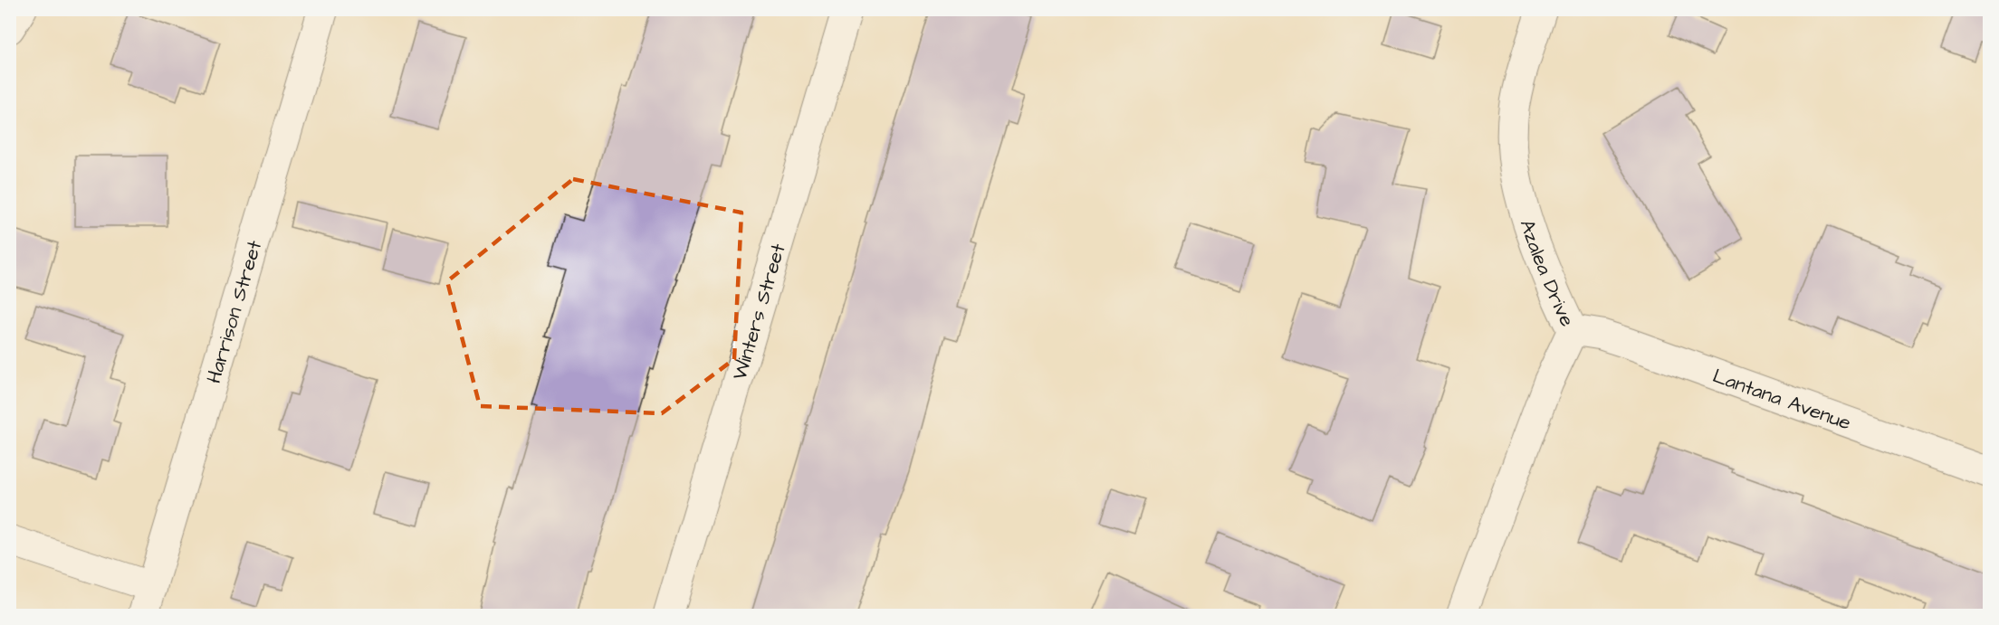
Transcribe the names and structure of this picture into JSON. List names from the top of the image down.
{
  "streets": {
    "street": [
      "Azalea Drive",
      "Harrison Street",
      "Winters Street",
      "Lantana Avenue"
    ]
  },
  "crossings": [
    ["Azalea Drive", "Lantana Avenue"]
  ]
}
